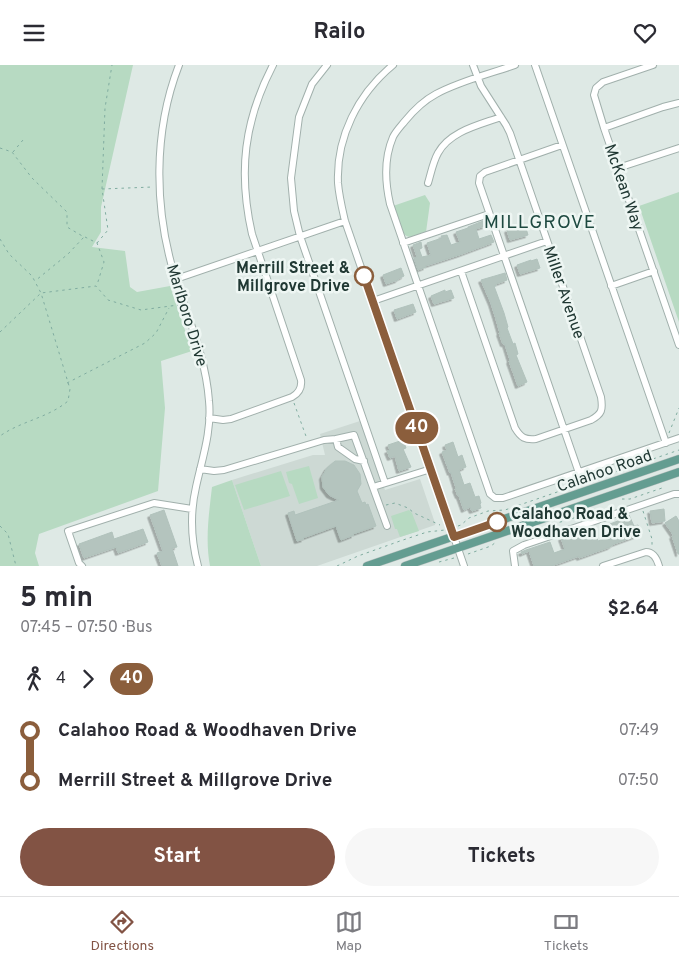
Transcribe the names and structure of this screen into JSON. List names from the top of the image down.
{
  "streets": {
    "main road": ["Calahoo Road"],
    "street": ["McKean Way", "Miller Avenue", "Marlboro Drive"]
  },
  "districts": ["MILLGROVE"],
  "places": ["Merrill Street & Millgrove Drive", "Calahoo Road & Woodhaven Drive"],
  "lines": ["bus line 40"],
  "page": {
    "header": "Railo",
    "on_map": "40",
    "heading": ["5 min", "07:45 – 07:50 · Bus", "$2.64"],
    "legs": ["4", "40"],
    "list": [
      {
        "name": "Calahoo Road & Woodhaven Drive",
        "value": "07:49"
      },
      {
        "name": "Merrill Street & Millgrove Drive",
        "value": "07:50"
      }
    ],
    "buttons": ["Start", "Tickets"],
    "tabs": ["Directions", "Map", "Tickets"]
  }
}
